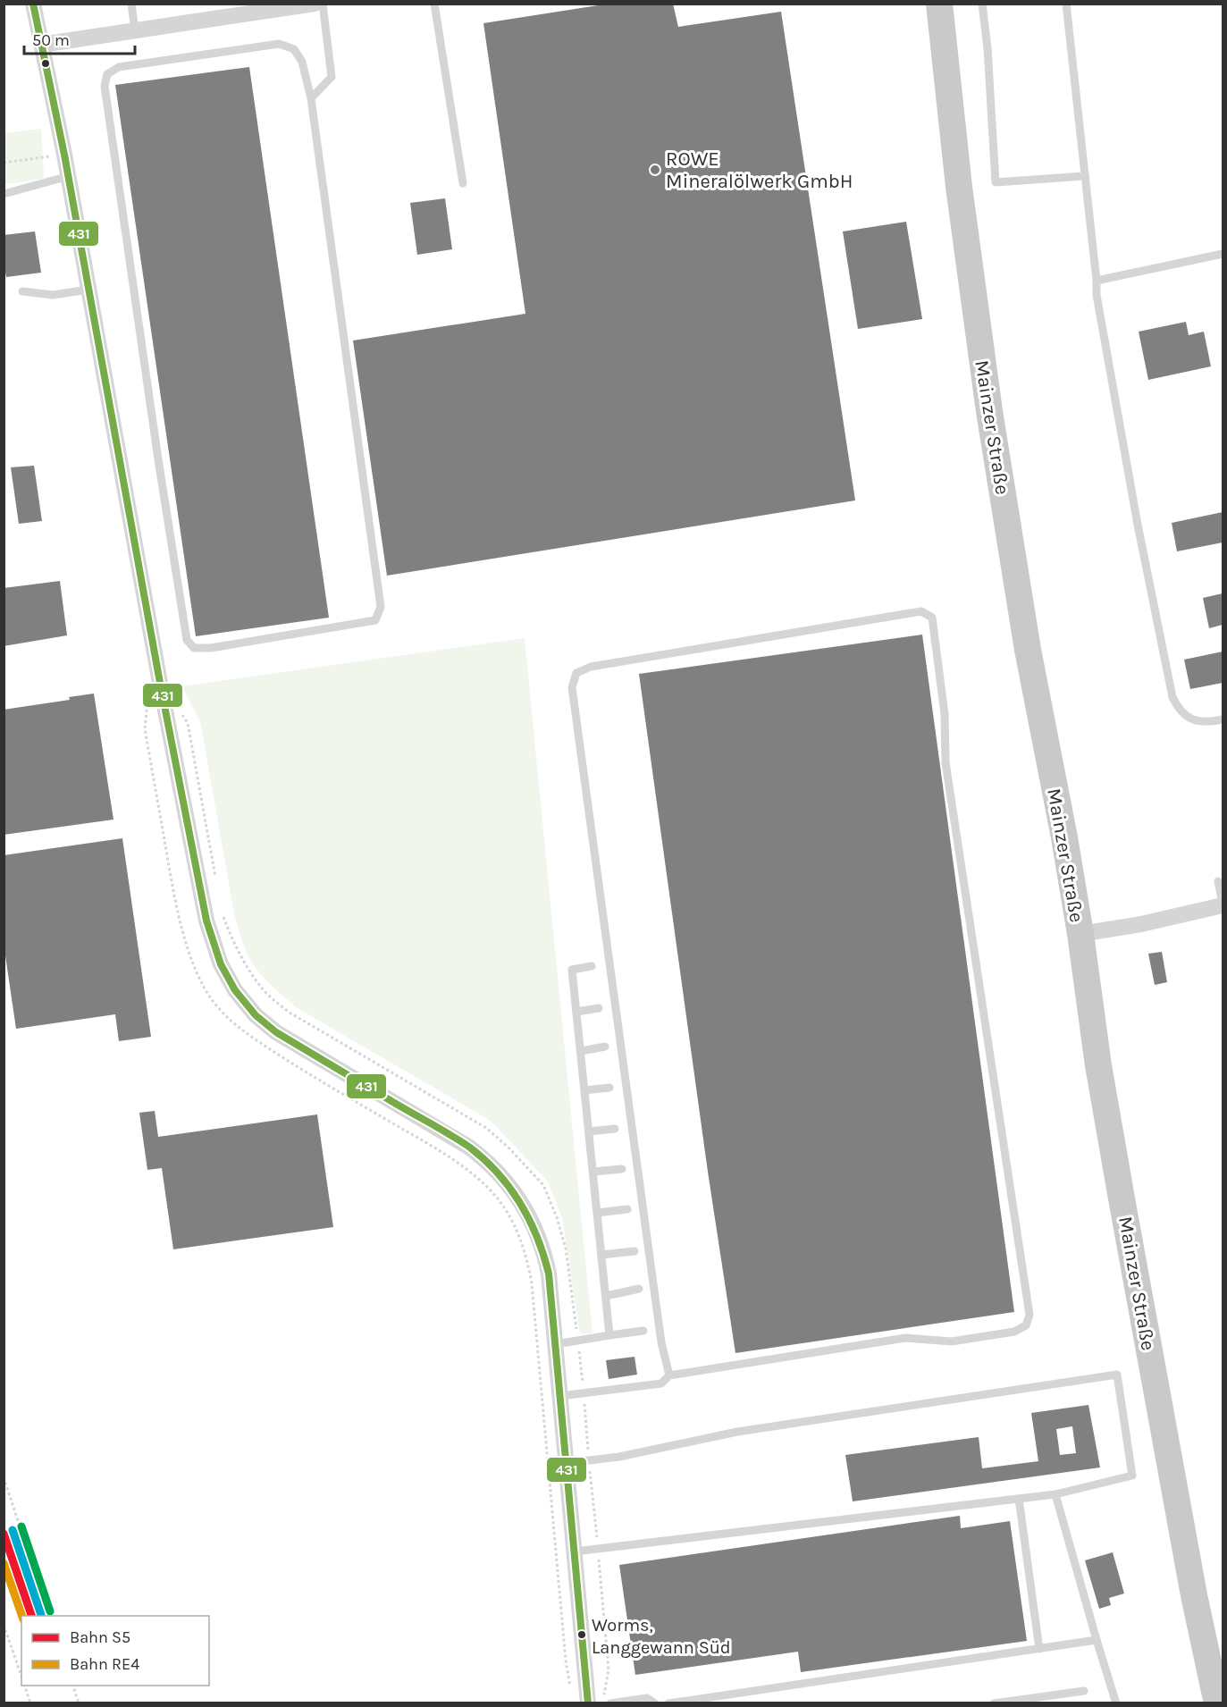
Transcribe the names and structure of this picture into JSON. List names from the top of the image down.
{
  "streets": {
    "main road": ["Mainzer Straße"]
  },
  "places": ["ROWE Mineralölwerk GmbH", "Worms, Langgewann Süd"],
  "lines": ["transit line 431", "rail line S5", "rail line RE4"],
  "legend": ["Bahn S5", "Bahn RE4"],
  "scale_bar": "50 m"
}
